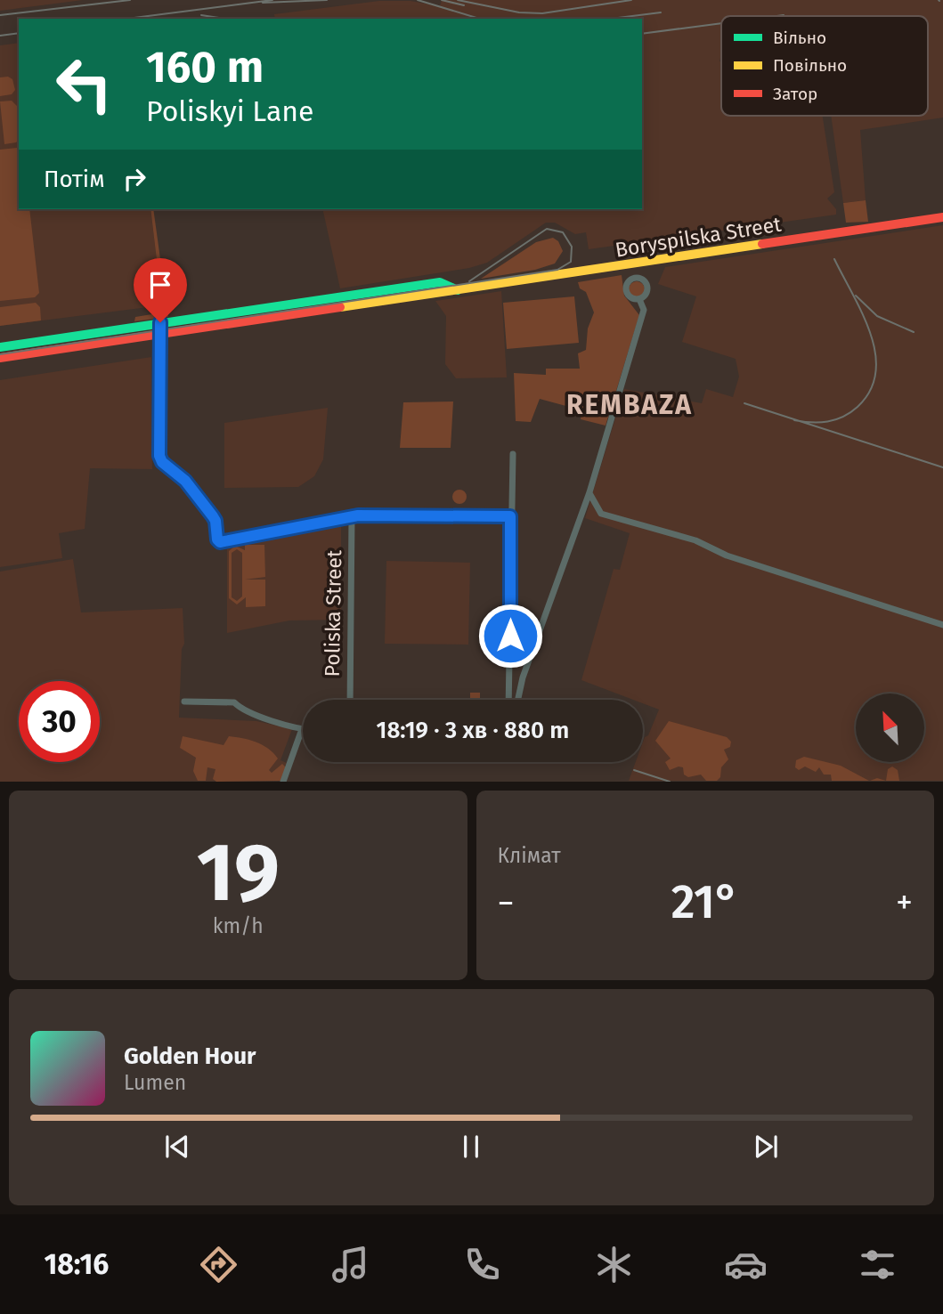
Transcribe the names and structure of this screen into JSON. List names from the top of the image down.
{
  "streets": {
    "main road": ["Boryspilska Street"],
    "street": ["Poliska Street"]
  },
  "districts": ["REMBAZA"],
  "legend": ["Вільно", "Повільно", "Затор"],
  "north": "top left",
  "page": {
    "turn": ["160 m", "Poliskyi Lane"],
    "then": "Потім",
    "limit": "30",
    "trip": "18:19 · 3 хв · 880 m",
    "tile": [
      ["19", "km/h"],
      "Клімат"
    ],
    "heat": ["−", "21°", "+"],
    "song": ["Golden Hour", "Lumen"],
    "tabs": "18:16"
  }
}
